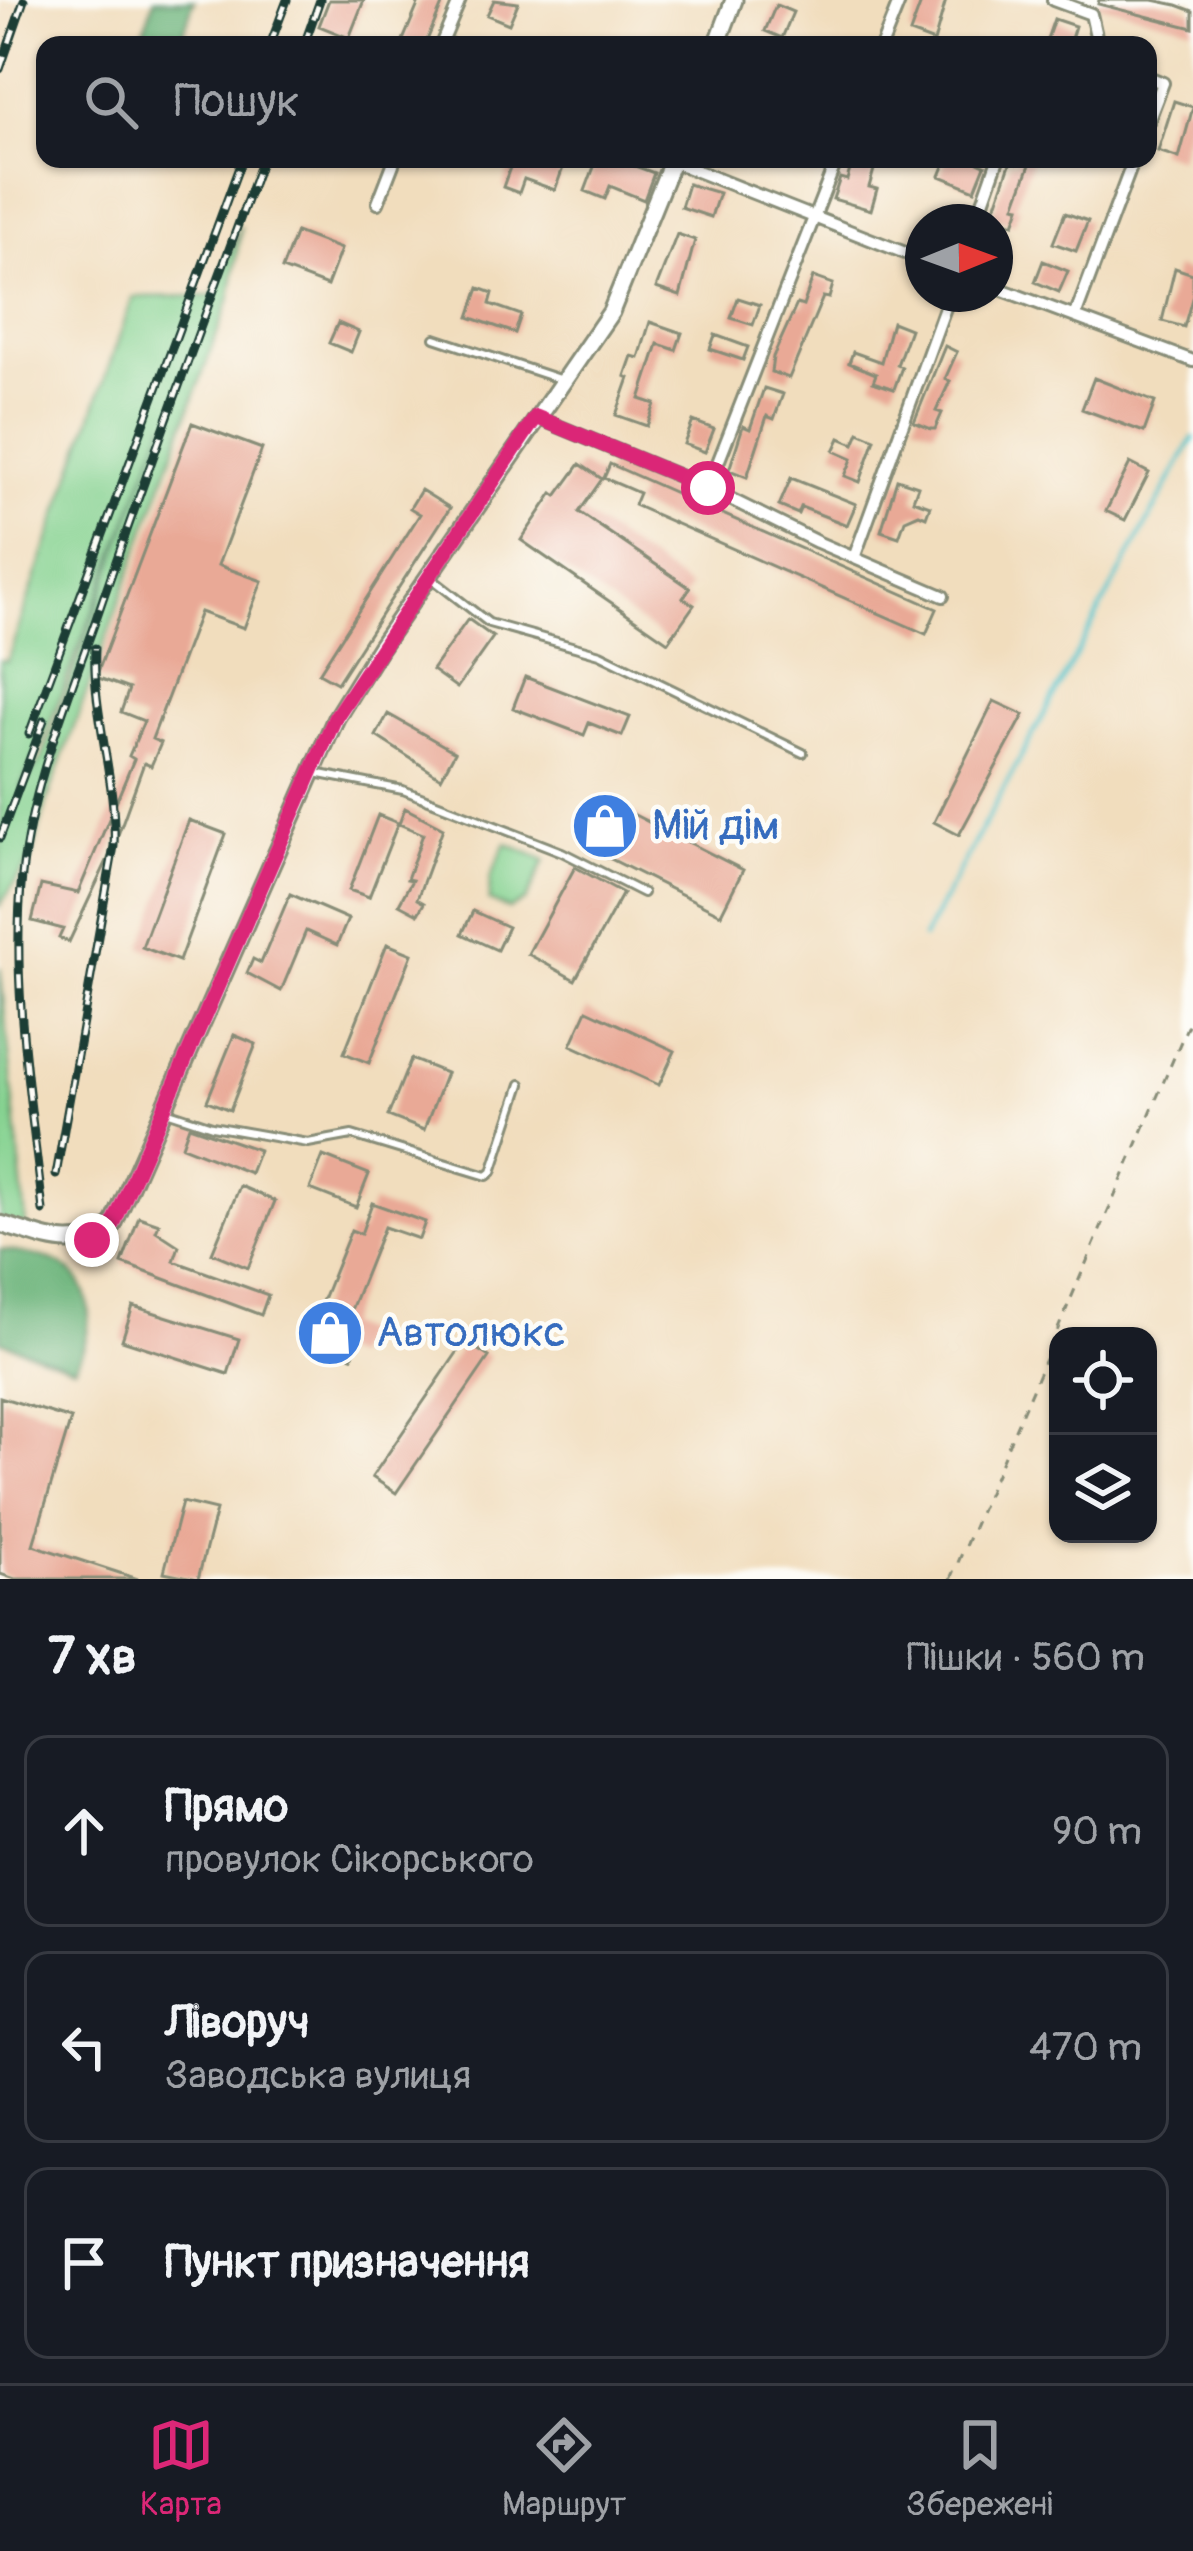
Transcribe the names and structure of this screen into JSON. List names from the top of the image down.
{
  "places": {
    "shop": ["Мій дім", "Автолюкс"]
  },
  "north": "right",
  "page": {
    "search": "Пошук",
    "heading": ["7 хв", "Пішки · 560 m"],
    "list": [
      ["Прямо", "провулок Сікорського", "90 m"],
      ["Ліворуч", "Заводська вулиця", "470 m"],
      "Пункт призначення"
    ],
    "nav": ["Карта", "Маршрут", "Збережені"]
  }
}
